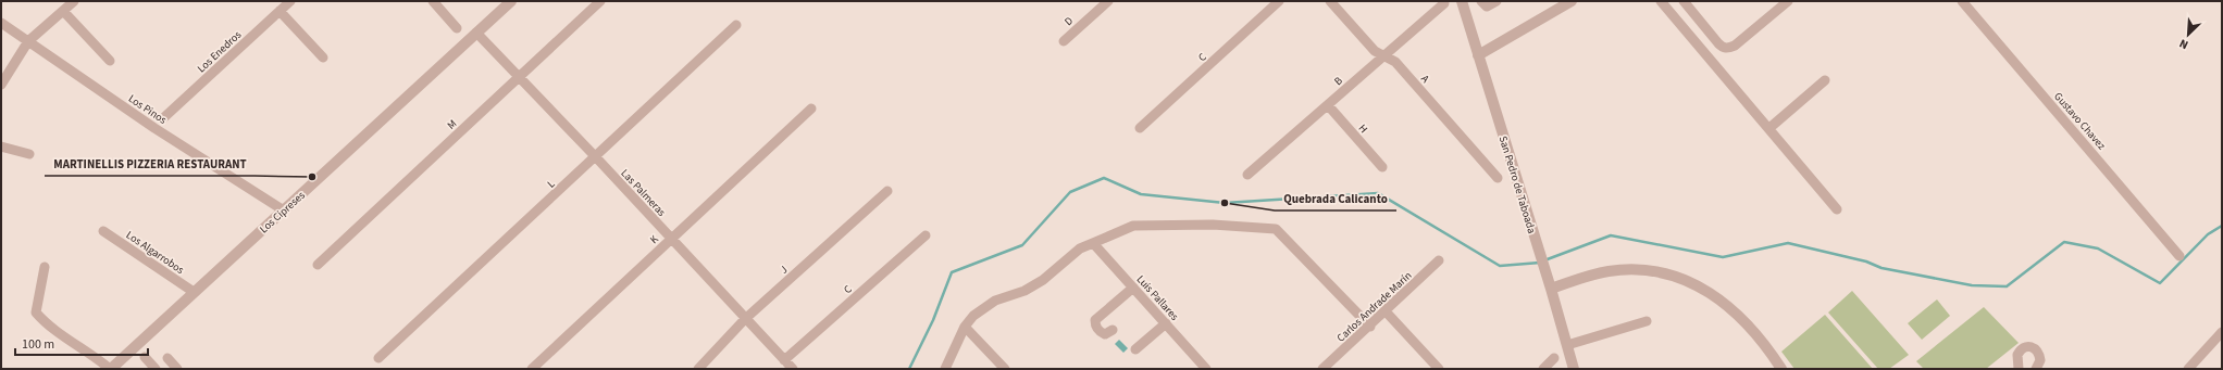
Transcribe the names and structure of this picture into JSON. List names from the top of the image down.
{
  "streets": {
    "street": [
      "D",
      "Los Enedros",
      "C",
      "A",
      "B",
      "Los Pinos",
      "Gustavo Chavez",
      "M",
      "H",
      "L",
      "San Pedro de Taboada",
      "Las Palmeras",
      "Los Cipreses",
      "K",
      "Los Algarrobos",
      "J",
      "Luis Pallares",
      "Carlos Andrade Marín"
    ]
  },
  "crossings": [
    ["C", "Las Palmeras"],
    ["A", "B"],
    ["B", "H"],
    ["Los Pinos", "Los Cipreses"],
    ["M", "Las Palmeras"],
    ["L", "Las Palmeras"],
    ["Las Palmeras", "Los Cipreses"],
    ["Las Palmeras", "K"],
    ["Las Palmeras", "J"],
    ["Los Cipreses", "Los Algarrobos"]
  ],
  "places": ["MARTINELLIS PIZZERIA RESTAURANT", "Quebrada Calicanto"],
  "scale_bar": "100 m",
  "north": "bottom left"
}
